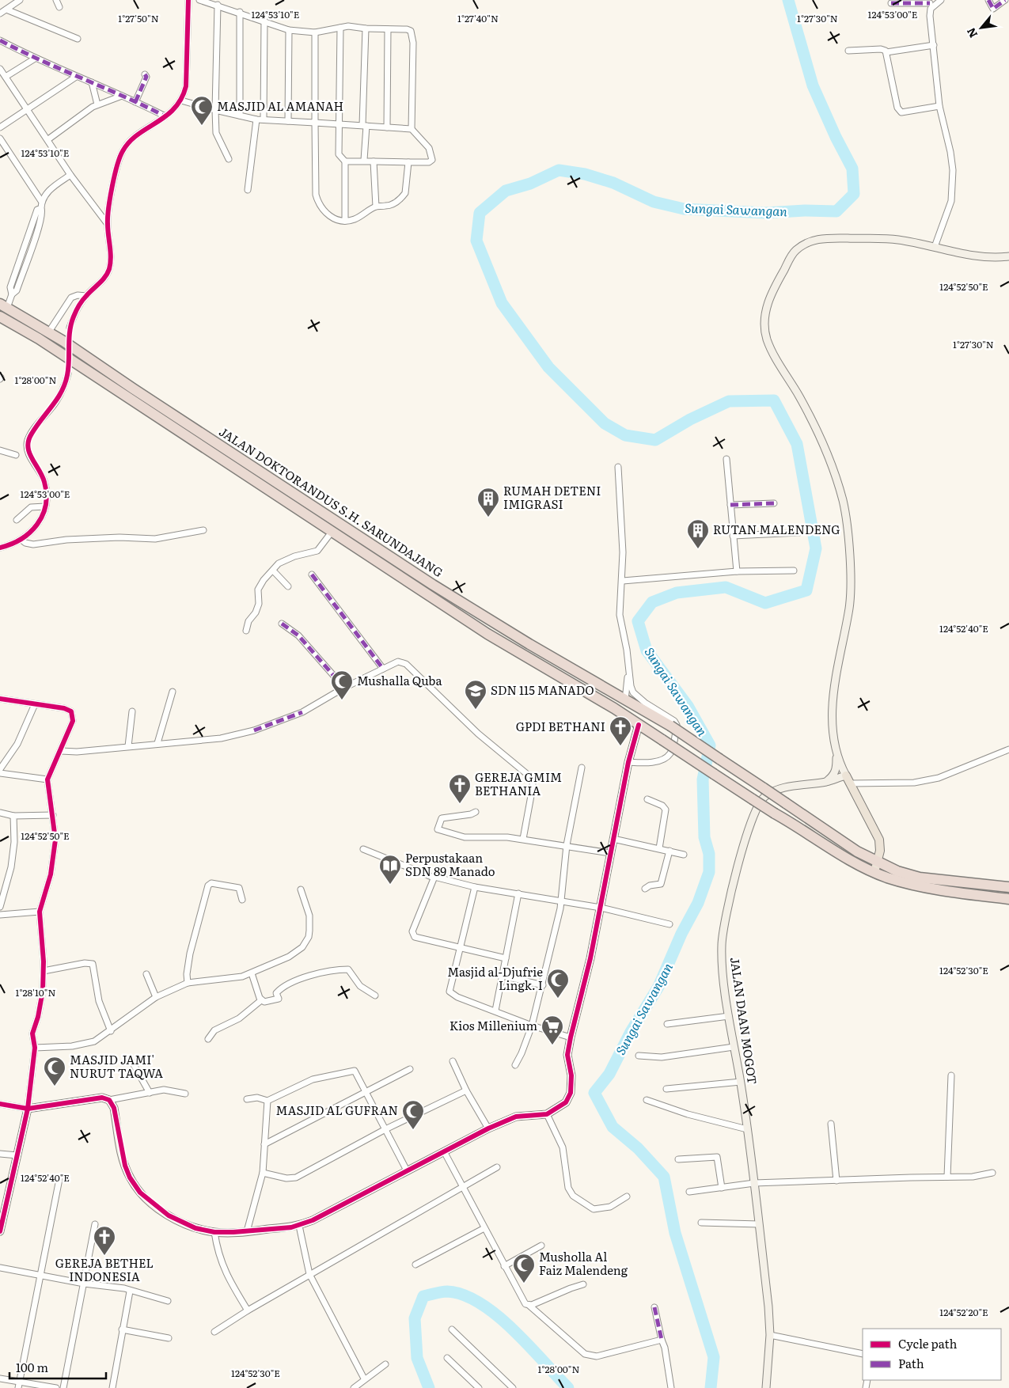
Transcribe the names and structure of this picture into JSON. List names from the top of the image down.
{
  "streets": {
    "highway": ["JALAN DOKTORANDUS S.H. SARUNDAJANG"],
    "main road": ["JALAN DAAN MOGOT"]
  },
  "water": ["Sungai Sawangan"],
  "places": {
    "mosque": [
      "MASJID AL AMANAH",
      "Mushalla Quba",
      "Masjid al-Djufrie Lingk. I",
      "MASJID JAMI' NURUT TAQWA",
      "MASJID AL GUFRAN",
      "Musholla Al Faiz Malendeng"
    ],
    "building": ["RUMAH DETENI IMIGRASI", "RUTAN MALENDENG"],
    "school or university": ["SDN 115 MANADO"],
    "church": ["GPDI BETHANI", "GEREJA GMIM BETHANIA", "GEREJA BETHEL INDONESIA"],
    "library": ["Perpustakaan SDN 89 Manado"],
    "supermarket": ["Kios Millenium"]
  },
  "legend": ["Cycle path", "Path"],
  "scale_bar": "100 m",
  "north": "bottom left",
  "coordinates": [
    "124°53'10\"E",
    "124°53'00\"E",
    "1°27'50\"N",
    "1°27'40\"N",
    "1°27'30\"N",
    "124°52'50\"E",
    "1°28'00\"N",
    "124°52'40\"E",
    "124°52'30\"E",
    "1°28'10\"N",
    "124°52'20\"E"
  ]
}
